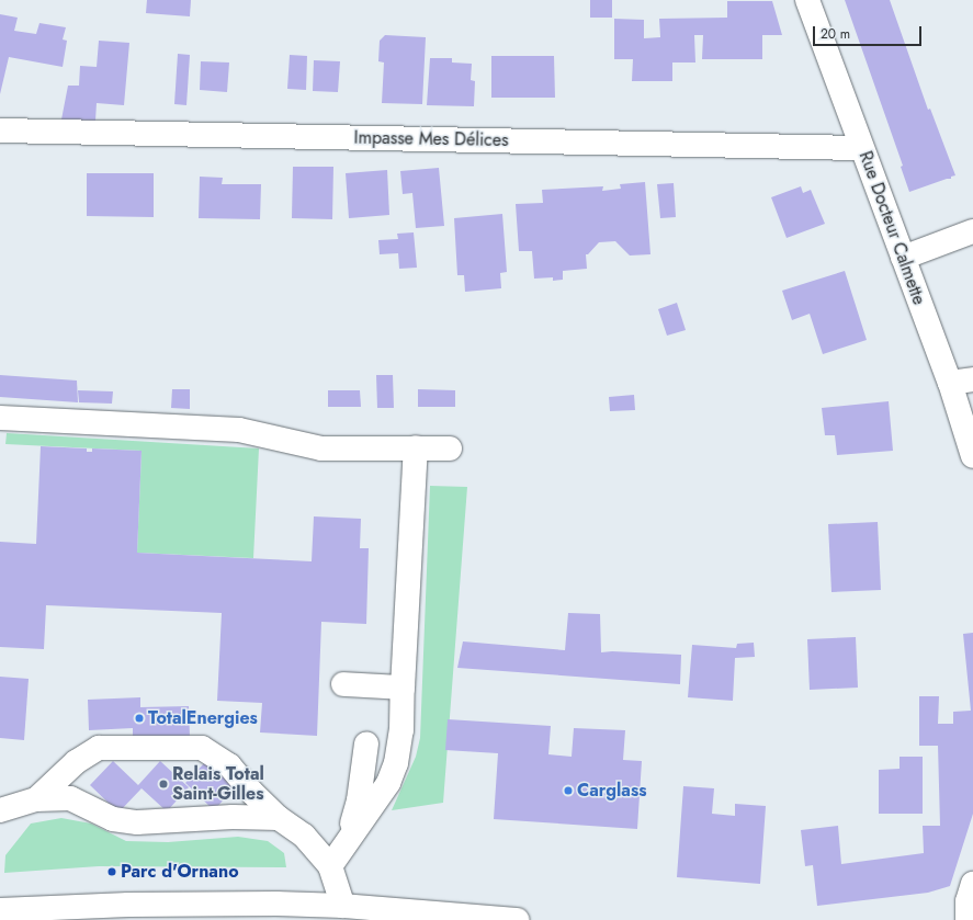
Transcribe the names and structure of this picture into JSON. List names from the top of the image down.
{
  "streets": {
    "street": ["Impasse Mes Délices", "Rue Docteur Calmette"]
  },
  "crossings": [
    ["Impasse Mes Délices", "Rue Docteur Calmette"]
  ],
  "places": [
    "TotalEnergies",
    "Relais Total Saint-Gilles",
    "Carglass",
    "Parc d'Ornano"
  ],
  "scale_bar": "20 m"
}
